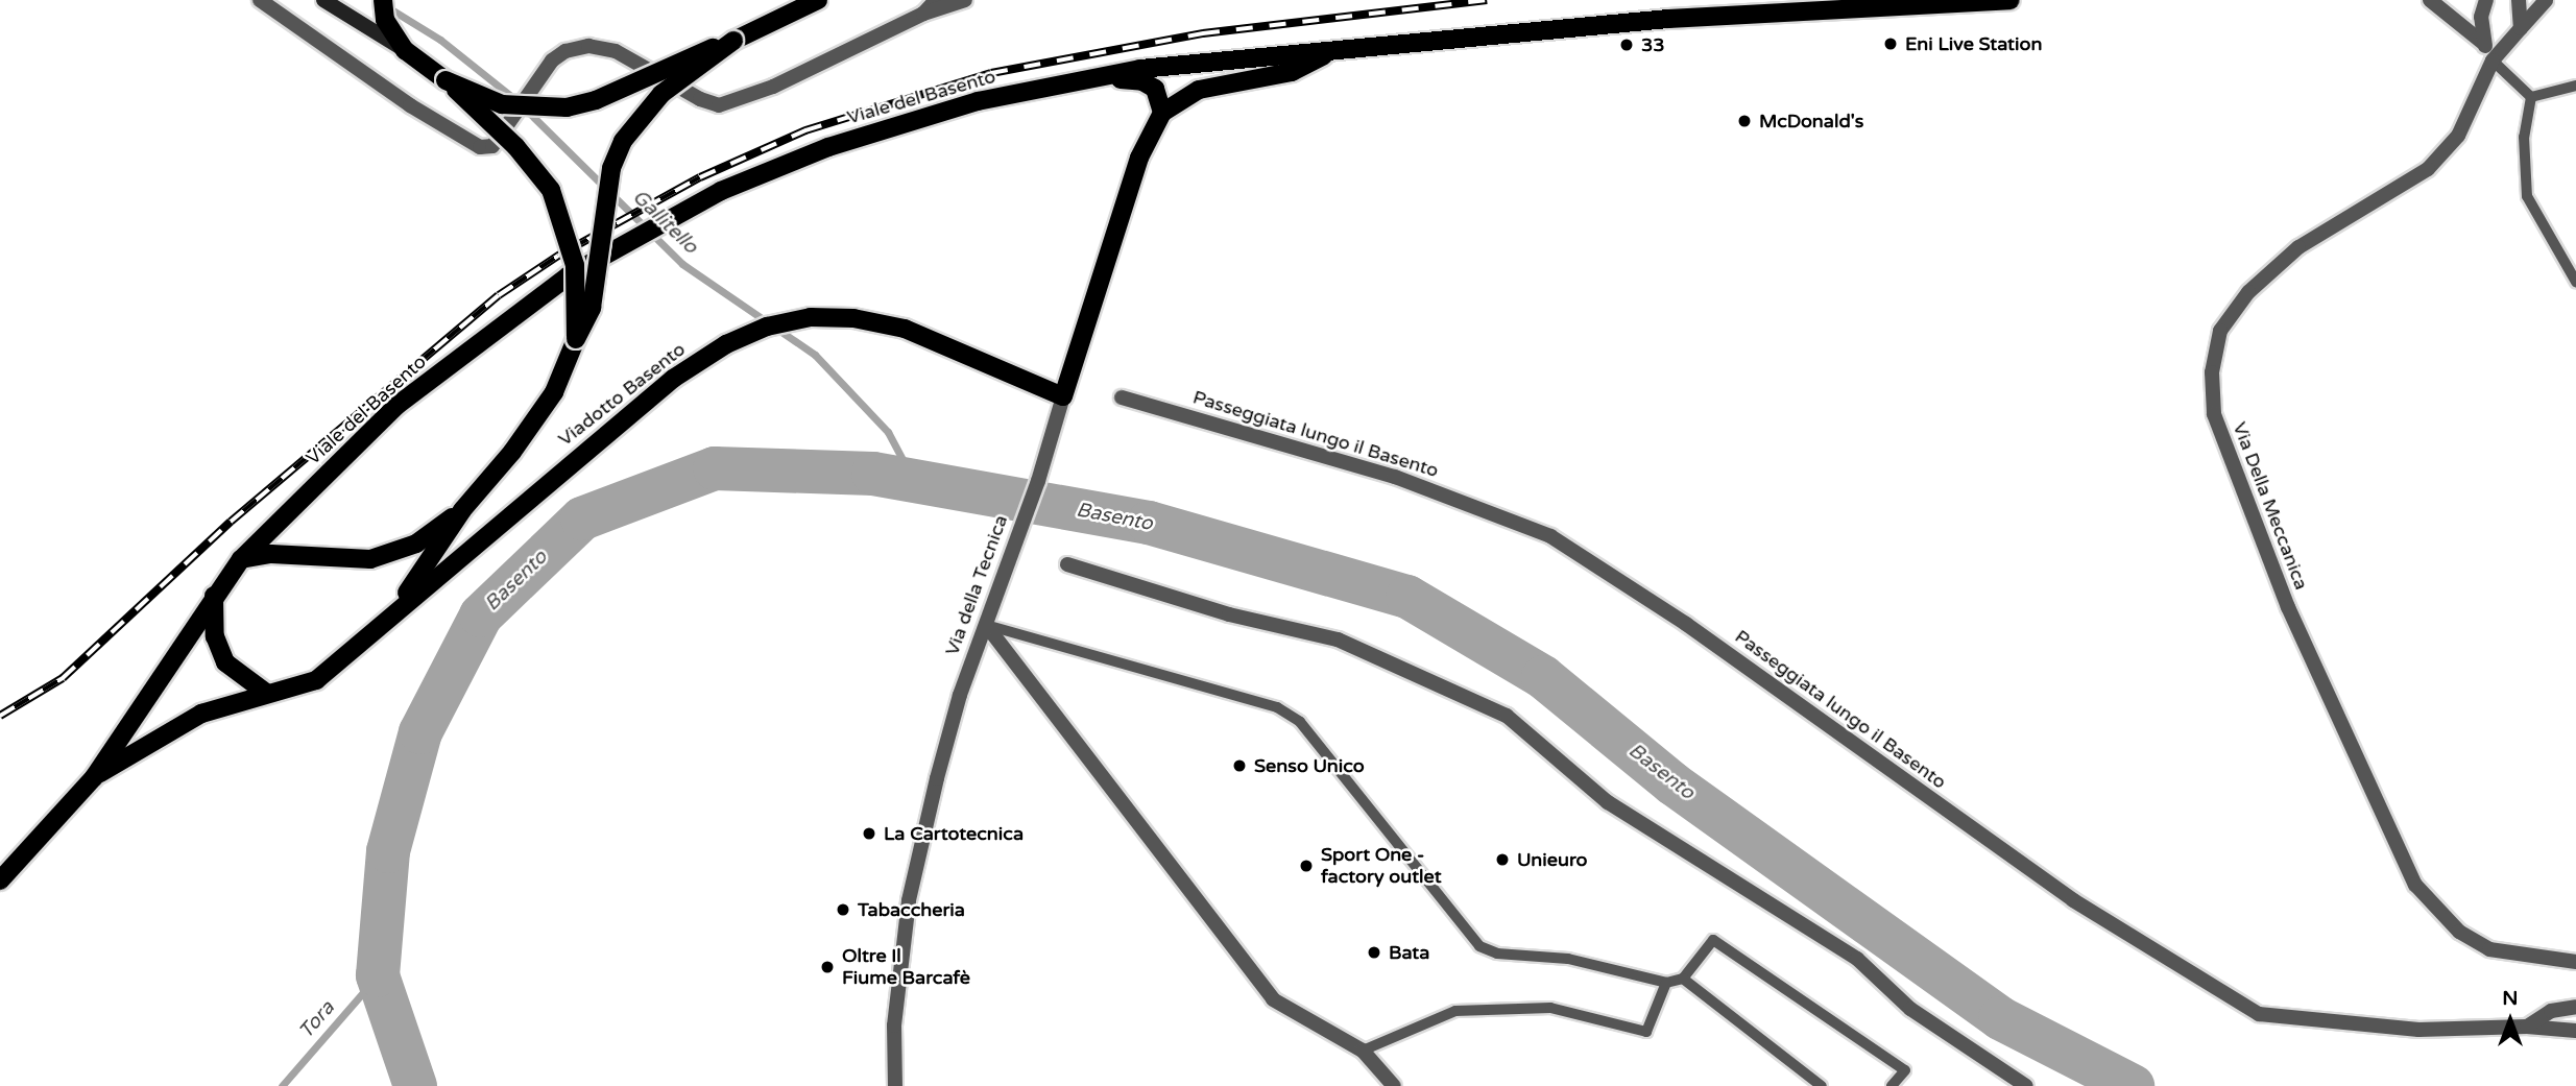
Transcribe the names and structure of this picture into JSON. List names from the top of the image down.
{
  "streets": {
    "main road": ["Viale del Basento", "Viadotto Basento", "Via della Tecnica"],
    "street": ["Passeggiata lungo il Basento", "Via Della Meccanica"]
  },
  "crossings": [
    ["Viale del Basento", "Viadotto Basento"],
    ["Viadotto Basento", "Via della Tecnica"]
  ],
  "water": ["Gallitello", "Basento", "Tora"],
  "places": [
    "Eni Live Station",
    "33",
    "McDonald's",
    "Senso Unico",
    "La Cartotecnica",
    "Unieuro",
    "Sport One - factory outlet",
    "Tabaccheria",
    "Bata",
    "Oltre Il Fiume Barcafè"
  ],
  "north": "top"
}
